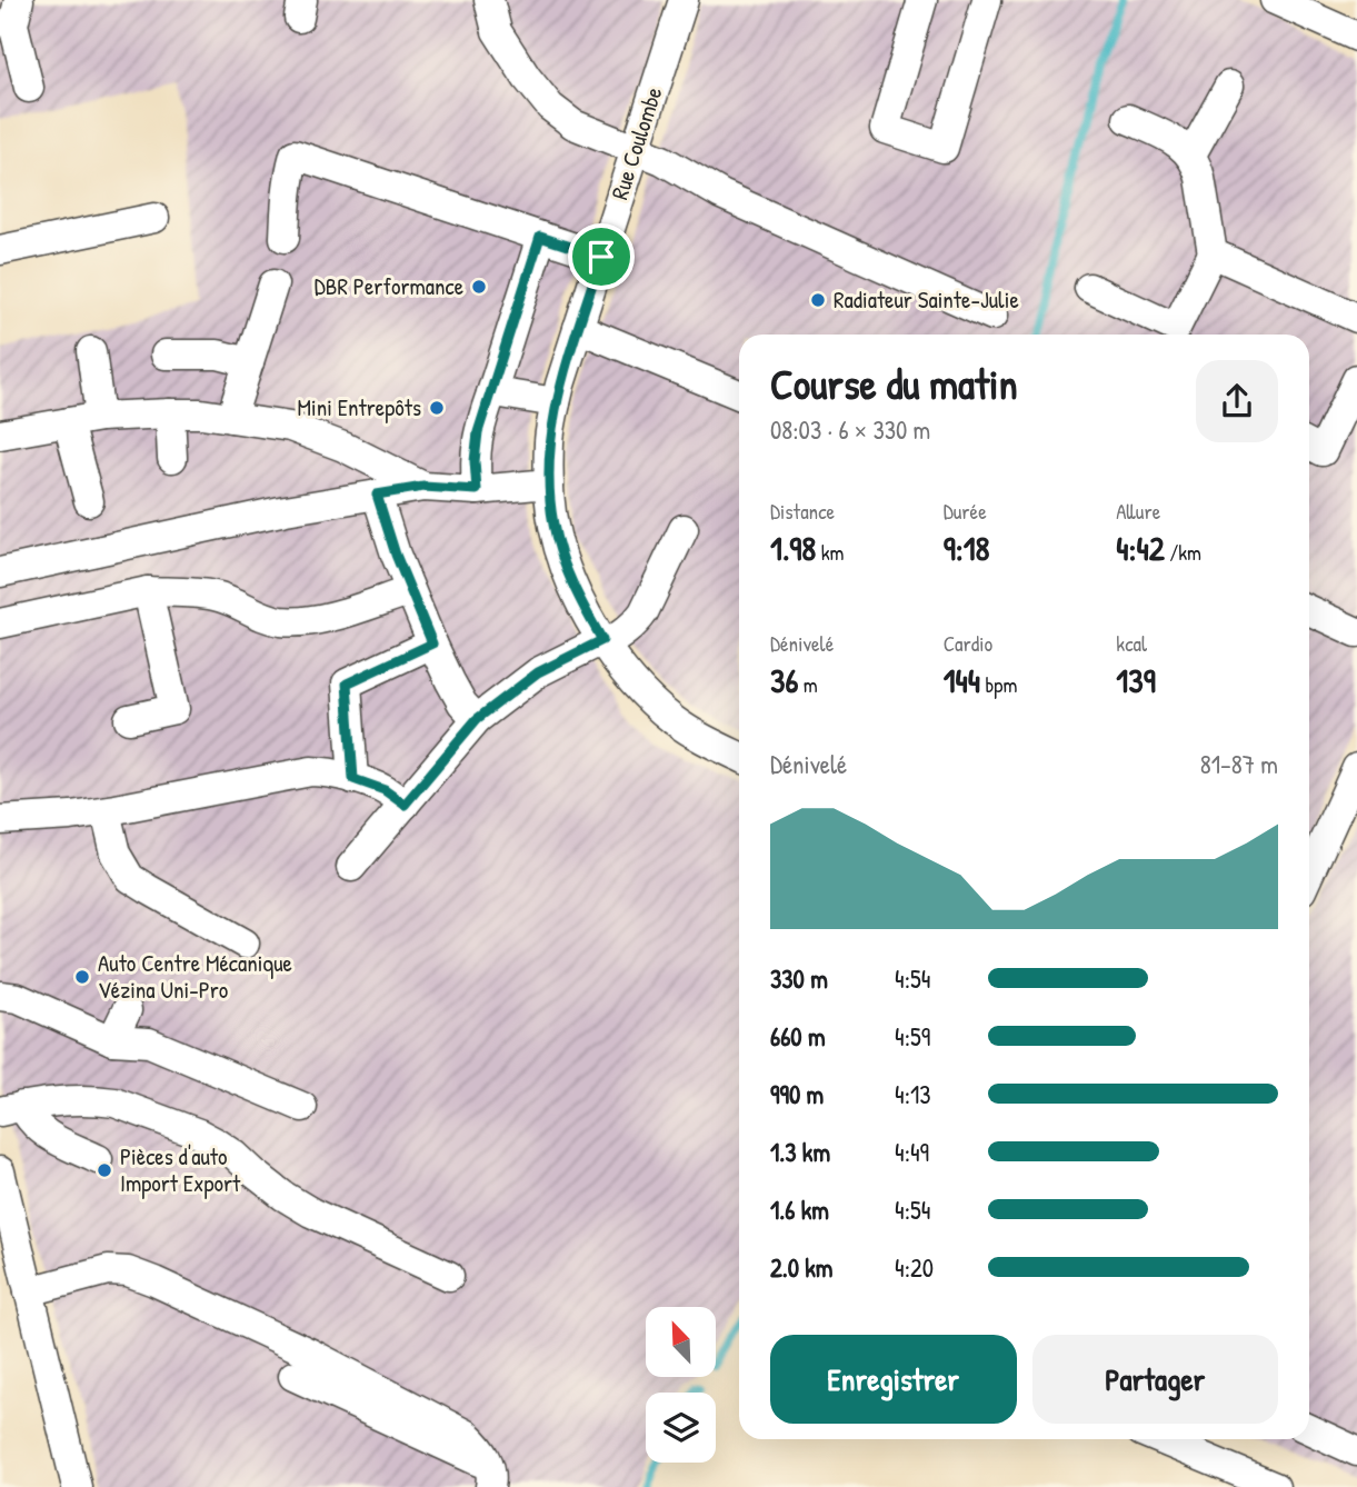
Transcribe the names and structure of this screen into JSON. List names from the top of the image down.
{
  "streets": {
    "street": ["Rue Coulombe"]
  },
  "places": [
    "DBR Performance",
    "Radiateur Sainte-Julie",
    "Mini Entrepôts",
    "Auto Centre Mécanique Vézina Uni-Pro",
    "Pièces d'auto Import Export"
  ],
  "north": "top left",
  "page": {
    "heading": ["Course du matin", "08:03 · 6 × 330 m"],
    "stats": [
      ["Distance", "1.98 km"],
      ["Durée", "9:18"],
      ["Allure", "4:42 /km"],
      ["Dénivelé", "36 m"],
      ["Cardio", "144 bpm"],
      ["kcal", "139"]
    ],
    "chart": ["Dénivelé", "81–87 m"],
    "list": [
      {
        "name": "330 m",
        "note": "4:54"
      },
      {
        "name": "660 m",
        "note": "4:59"
      },
      {
        "name": "990 m",
        "note": "4:13"
      },
      {
        "name": "1.3 km",
        "note": "4:49"
      },
      {
        "name": "1.6 km",
        "note": "4:54"
      },
      {
        "name": "2.0 km",
        "note": "4:20"
      }
    ],
    "buttons": ["Enregistrer", "Partager"]
  }
}
